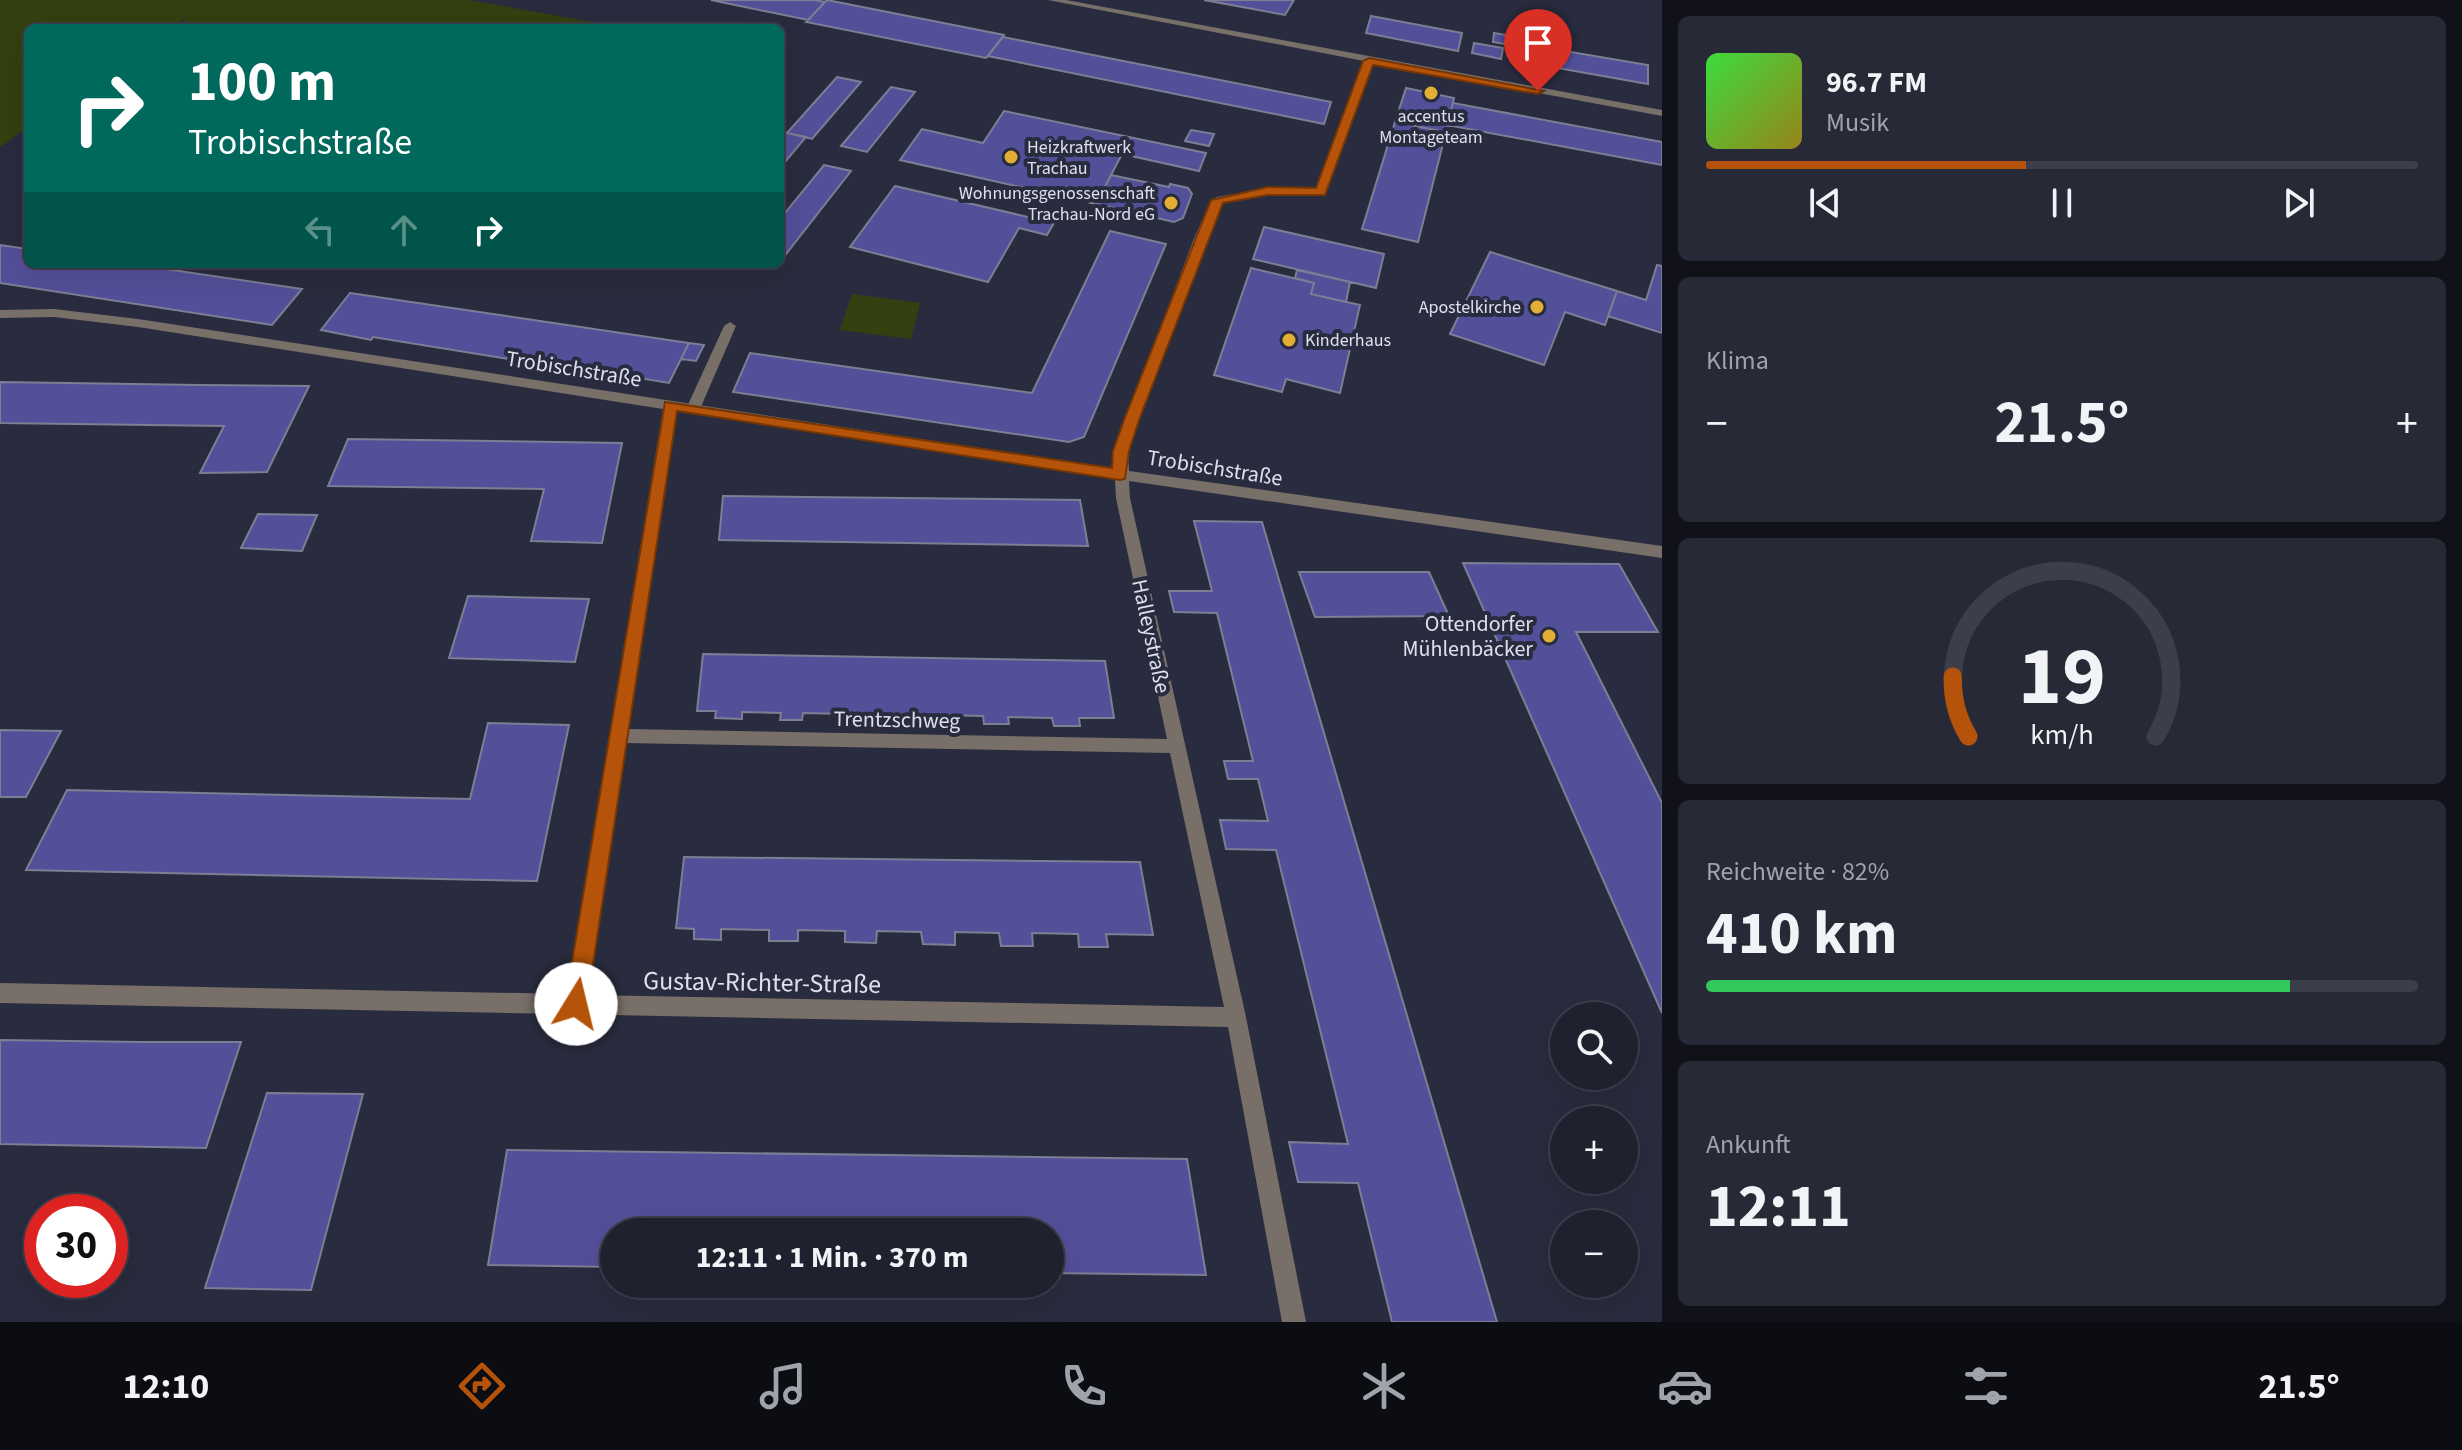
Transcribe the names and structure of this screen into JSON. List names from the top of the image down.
{
  "streets": {
    "street": [
      "Trobischstraße",
      "Halleystraße",
      "Trentzschweg",
      "Gustav-Richter-Straße"
    ]
  },
  "crossings": [
    ["Trobischstraße", "Halleystraße"],
    ["Halleystraße", "Trentzschweg"],
    ["Halleystraße", "Gustav-Richter-Straße"]
  ],
  "places": [
    "accentus Montageteam",
    "Heizkraftwerk Trachau",
    "Wohnungsgenossenschaft Trachau-Nord eG",
    "Apostelkirche",
    "Kinderhaus",
    "Ottendorfer Mühlenbäcker"
  ],
  "page": {
    "turn": ["100 m", "Trobischstraße"],
    "song": ["96.7 FM", "Musik"],
    "tile": [
      "Klima",
      ["Reichweite · 82%", "410 km"],
      ["Ankunft", "12:11"]
    ],
    "heat": ["−", "21.5°", "+"],
    "map_buttons": ["+", "−"],
    "limit": "30",
    "trip": "12:11 · 1 Min. · 370 m",
    "tabs": ["12:10", "21.5°"],
    "gauge": ["19", "km/h"]
  }
}
